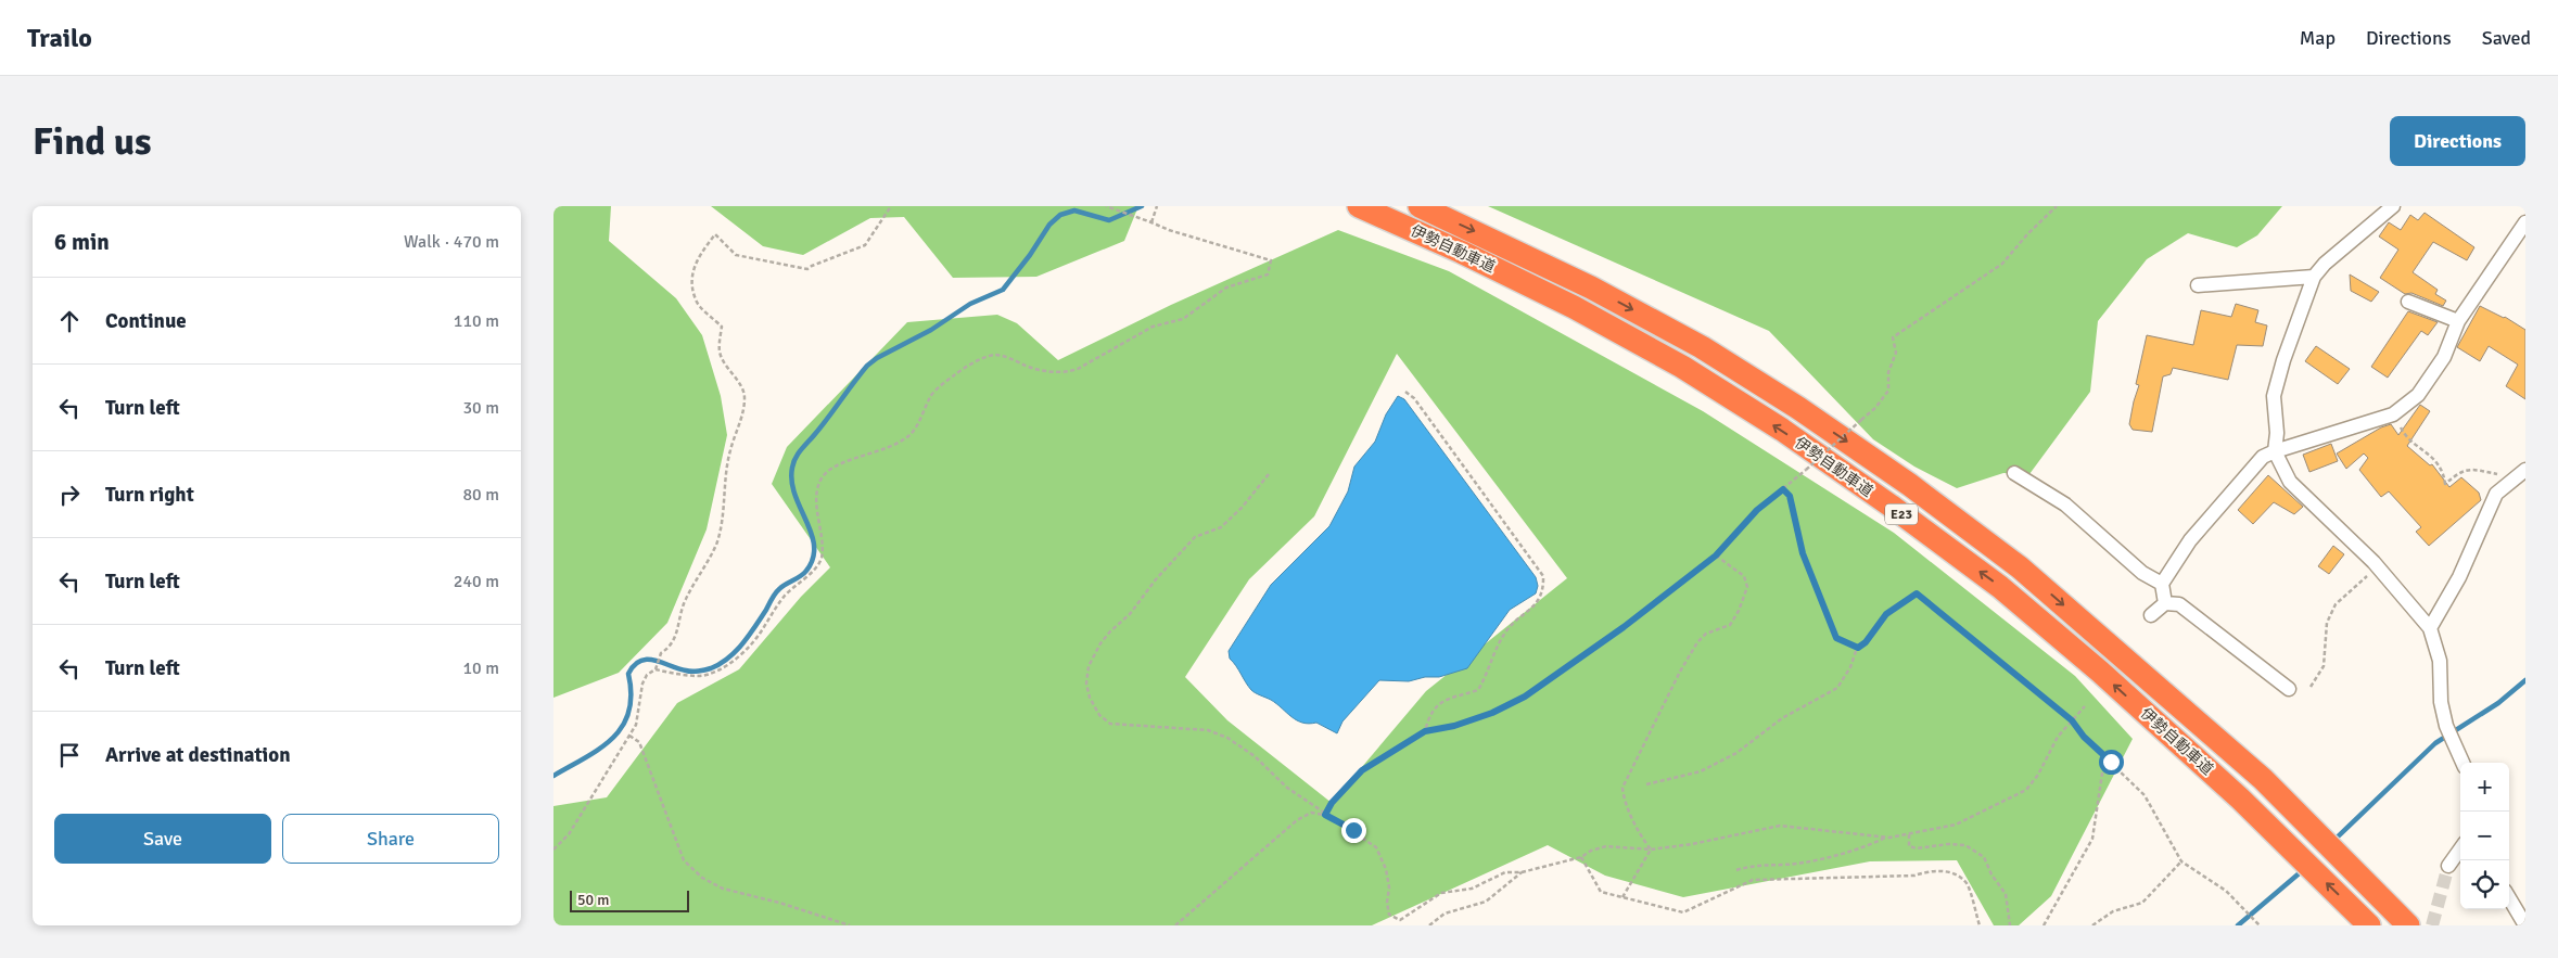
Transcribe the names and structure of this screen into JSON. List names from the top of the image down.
{
  "streets": {
    "highway": ["伊勢自動車道", "E23"]
  },
  "scale_bar": "50 m",
  "page": {
    "header": "Trailo",
    "nav": ["Map", "Directions", "Saved"],
    "buttons": [
      "Directions",
      ["Save", "Share"]
    ],
    "title": "Find us",
    "heading": ["6 min", "Walk · 470 m"],
    "list": [
      ["Continue", "110 m"],
      ["Turn left", "30 m"],
      ["Turn right", "80 m"],
      ["Turn left", "240 m"],
      ["Turn left", "10 m"],
      "Arrive at destination"
    ],
    "map_buttons": ["+", "−"],
    "scale": "50 m"
  }
}
